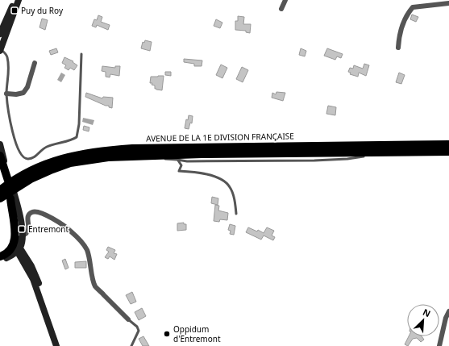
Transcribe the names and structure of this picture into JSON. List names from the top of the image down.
{
  "streets": {
    "highway": ["AVENUE DE LA 1E DIVISION FRANÇAISE"]
  },
  "places": {
    "transit": ["Puy du Roy", "Entremont"],
    "other": ["Oppidum d'Entremont"]
  },
  "north": "top right"
}
